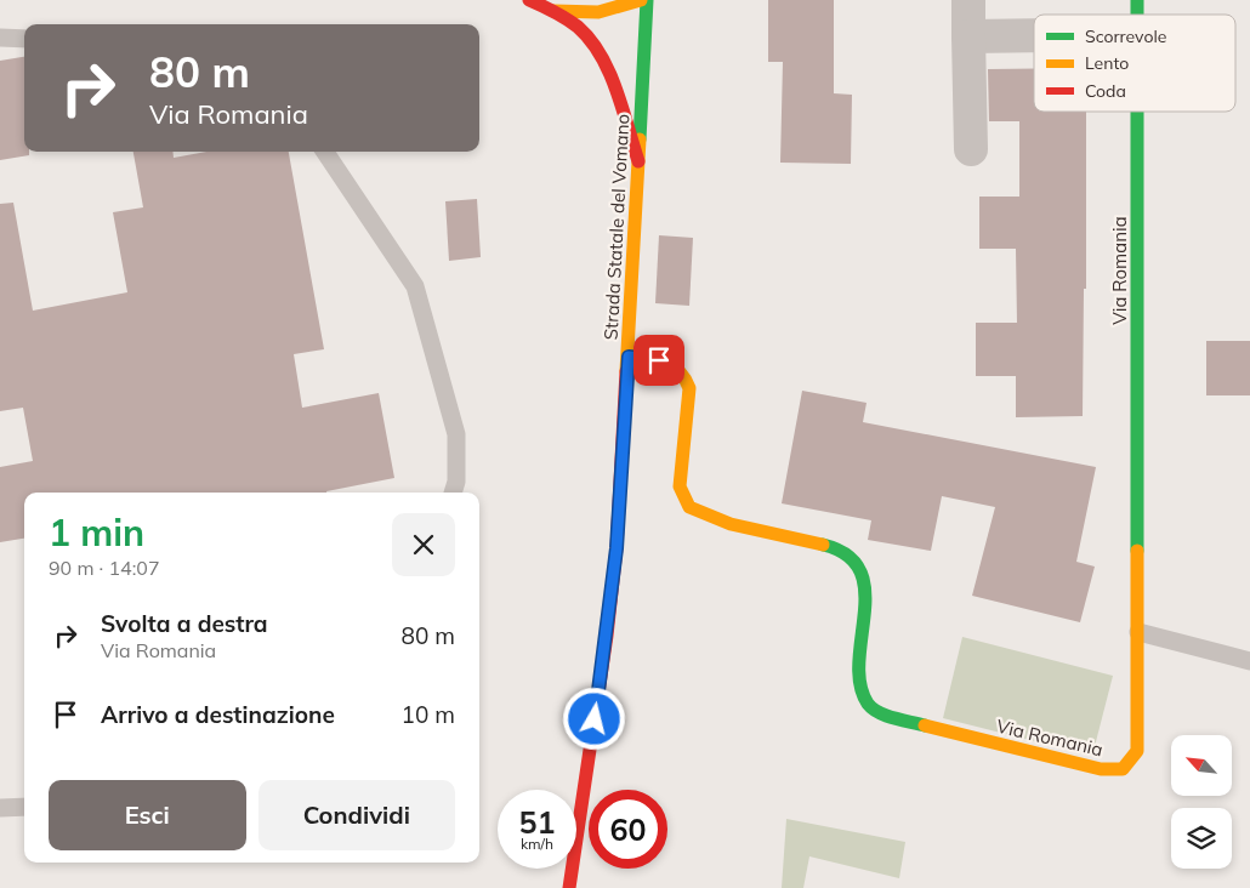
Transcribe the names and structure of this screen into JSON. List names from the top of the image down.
{
  "streets": {
    "street": ["Strada Statale del Vomano", "Via Romania"]
  },
  "crossings": [
    ["Strada Statale del Vomano", "Via Romania"]
  ],
  "legend": ["Scorrevole", "Lento", "Coda"],
  "north": "top left",
  "page": {
    "turn": ["80 m", "Via Romania"],
    "heading": ["1 min", "90 m · 14:07"],
    "list": [
      {
        "name": "Svolta a destra",
        "note": "Via Romania",
        "value": "80 m"
      },
      {
        "name": "Arrivo a destinazione",
        "value": "10 m"
      }
    ],
    "buttons": ["Esci", "Condividi"],
    "speed": "51 km/h",
    "limit": "60"
  }
}
